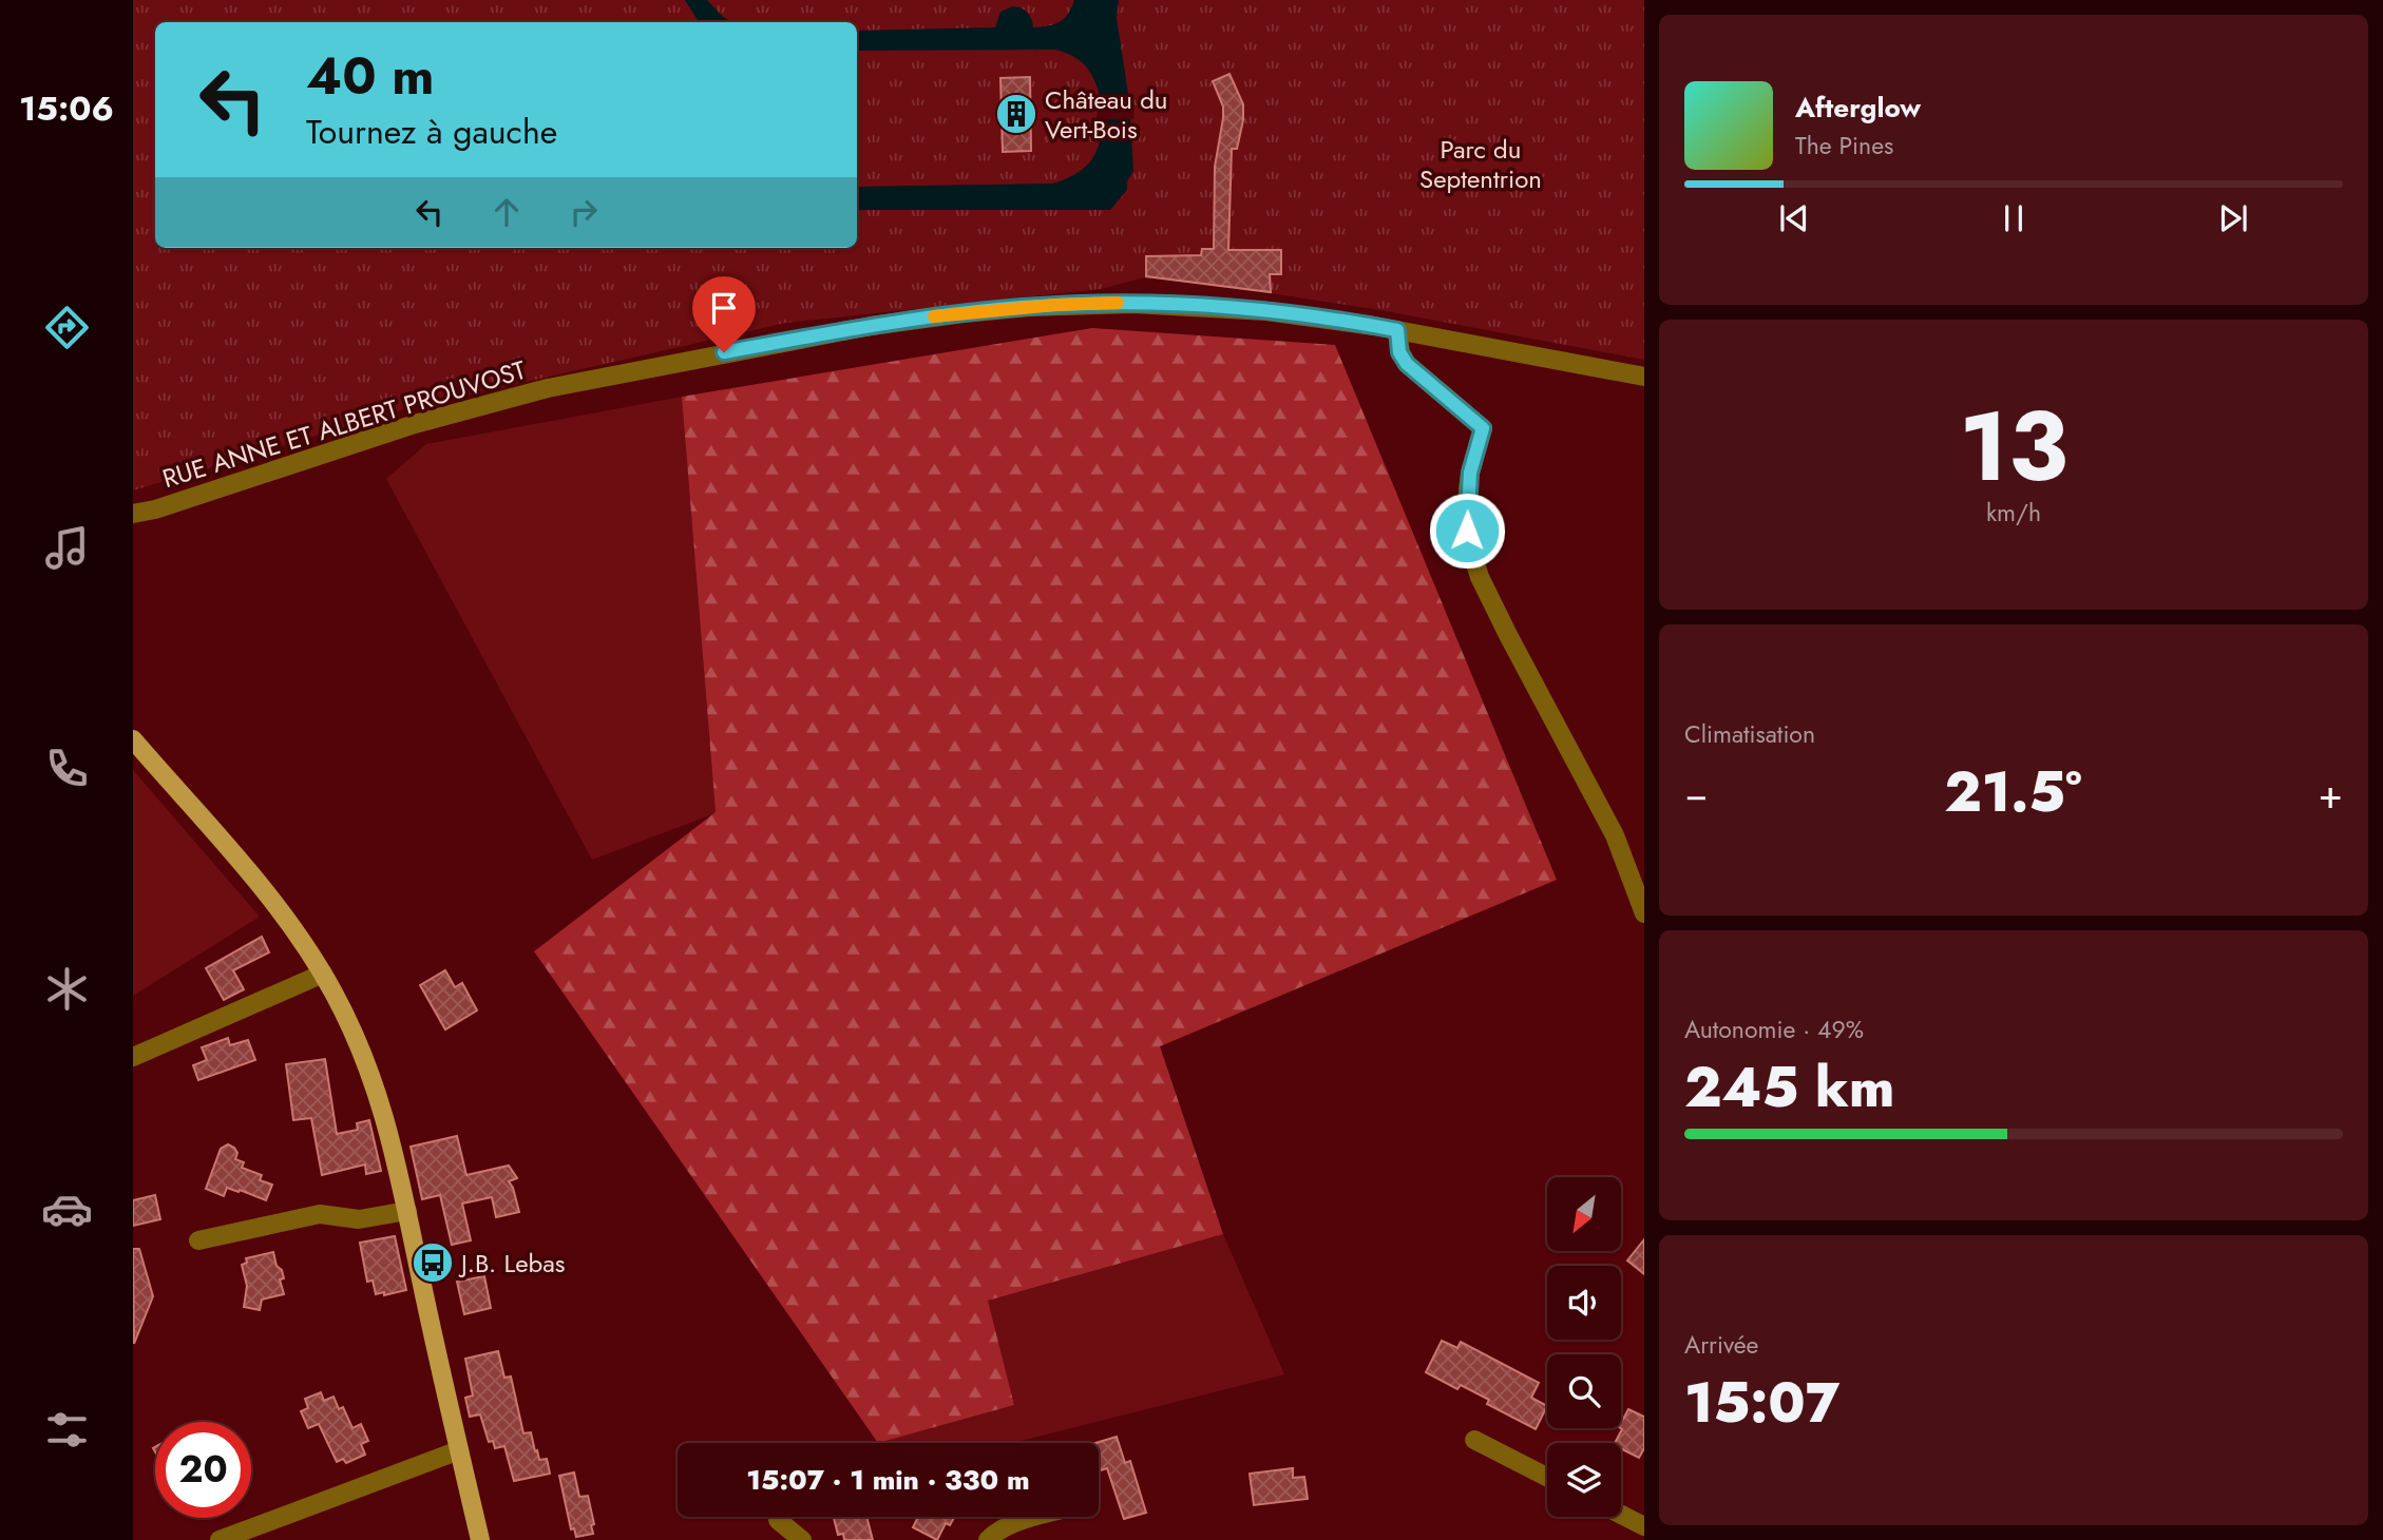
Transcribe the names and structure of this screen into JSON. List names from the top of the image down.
{
  "streets": {
    "street": ["RUE ANNE ET ALBERT PROUVOST"]
  },
  "parks": ["Parc du Septentrion"],
  "places": {
    "building": ["Château du Vert-Bois"],
    "bus stop": ["J.B. Lebas"]
  },
  "north": "bottom left",
  "page": {
    "tabs": "15:06",
    "turn": ["40 m", "Tournez à gauche"],
    "song": ["Afterglow", "The Pines"],
    "tile": [
      ["13", "km/h"],
      "Climatisation",
      ["Autonomie · 49%", "245 km"],
      ["Arrivée", "15:07"]
    ],
    "heat": ["−", "21.5°", "+"],
    "limit": "20",
    "trip": "15:07 · 1 min · 330 m"
  }
}
